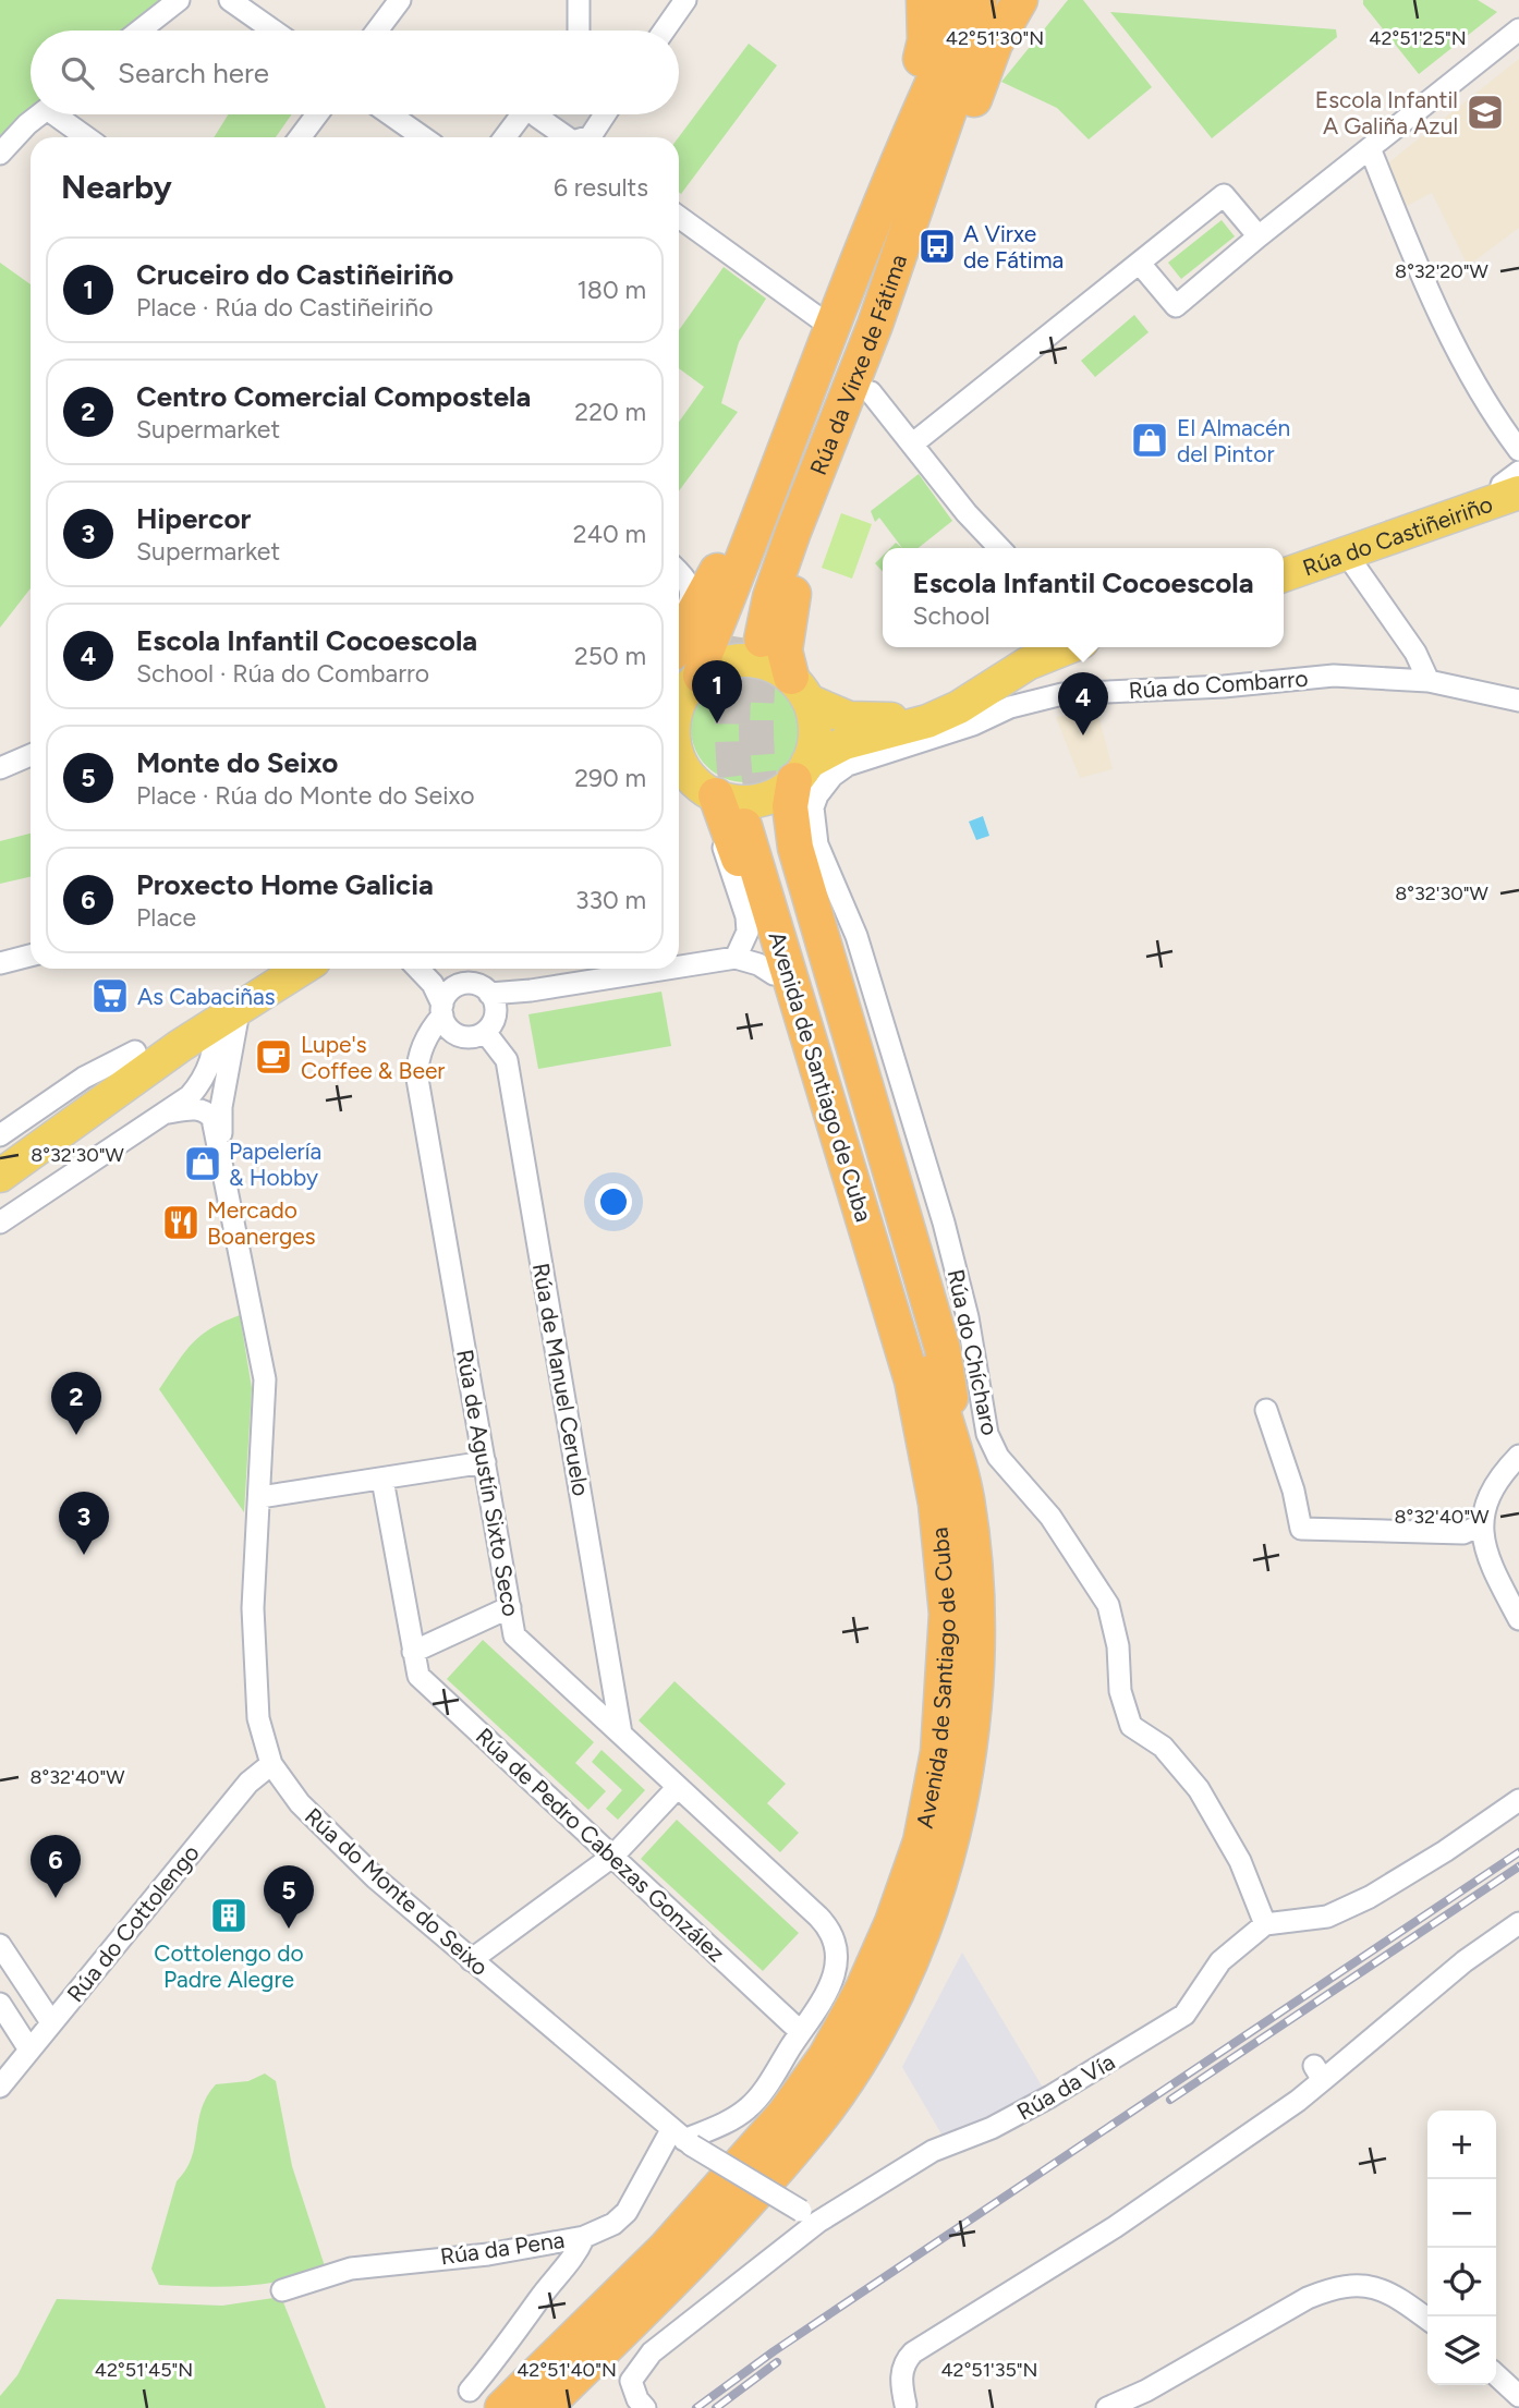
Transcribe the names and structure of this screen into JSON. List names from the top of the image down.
{
  "streets": {
    "highway": ["Rúa da Virxe de Fátima", "Avenida de Santiago de Cuba"],
    "main road": ["Rúa do Castiñeiriño"],
    "street": [
      "Rúa do Combarro",
      "Rúa do Chícharo",
      "Rúa de Manuel Ceruelo",
      "Rúa de Agustín Sixto Seco",
      "Rúa de Pedro Cabezas González",
      "Rúa do Monte do Seixo",
      "Rúa do Cottolengo",
      "Rúa da Vía",
      "Rúa da Pena"
    ]
  },
  "crossings": [
    ["Rúa do Combarro", "Rúa do Chícharo"],
    ["Rúa do Chícharo", "Rúa da Vía"],
    ["Rúa de Manuel Ceruelo", "Rúa de Agustín Sixto Seco"],
    ["Rúa de Agustín Sixto Seco", "Rúa de Pedro Cabezas González"],
    ["Rúa do Monte do Seixo", "Rúa do Cottolengo"],
    ["Rúa do Monte do Seixo", "Rúa da Vía"],
    ["Rúa do Monte do Seixo", "Rúa da Pena"]
  ],
  "places": {
    "school or university": ["Escola Infantil A Galiña Azul"],
    "bus stop": ["A Virxe de Fátima"],
    "shop": ["El Almacén del Pintor", "Papelería & Hobby"],
    "supermarket": ["As Cabaciñas"],
    "cafe": ["Lupe's Coffee & Beer"],
    "restaurant": ["Mercado Boanerges"],
    "building": ["Cottolengo do Padre Alegre"]
  },
  "page": {
    "search": "Search here",
    "heading": ["Nearby", "6 results"],
    "list": [
      {
        "mark": "1",
        "name": "Cruceiro do Castiñeiriño",
        "note": "Place · Rúa do Castiñeiriño",
        "value": "180 m"
      },
      {
        "mark": "2",
        "name": "Centro Comercial Compostela",
        "note": "Supermarket",
        "value": "220 m"
      },
      {
        "mark": "3",
        "name": "Hipercor",
        "note": "Supermarket",
        "value": "240 m"
      },
      {
        "mark": "4",
        "name": "Escola Infantil Cocoescola",
        "note": "School · Rúa do Combarro",
        "value": "250 m"
      },
      {
        "mark": "5",
        "name": "Monte do Seixo",
        "note": "Place · Rúa do Monte do Seixo",
        "value": "290 m"
      },
      {
        "mark": "6",
        "name": "Proxecto Home Galicia",
        "note": "Place",
        "value": "330 m"
      }
    ],
    "popup": ["Escola Infantil Cocoescola", "School"],
    "pins": [
      "1",
      "4",
      "2",
      "3",
      "6",
      "5"
    ],
    "map_buttons": ["+", "−"]
  },
  "coordinates": [
    "42°51'30\"N",
    "42°51'25\"N",
    "8°32'20\"W",
    "8°32'30\"W",
    "8°32'40\"W",
    "42°51'45\"N",
    "42°51'40\"N",
    "42°51'35\"N"
  ]
}
